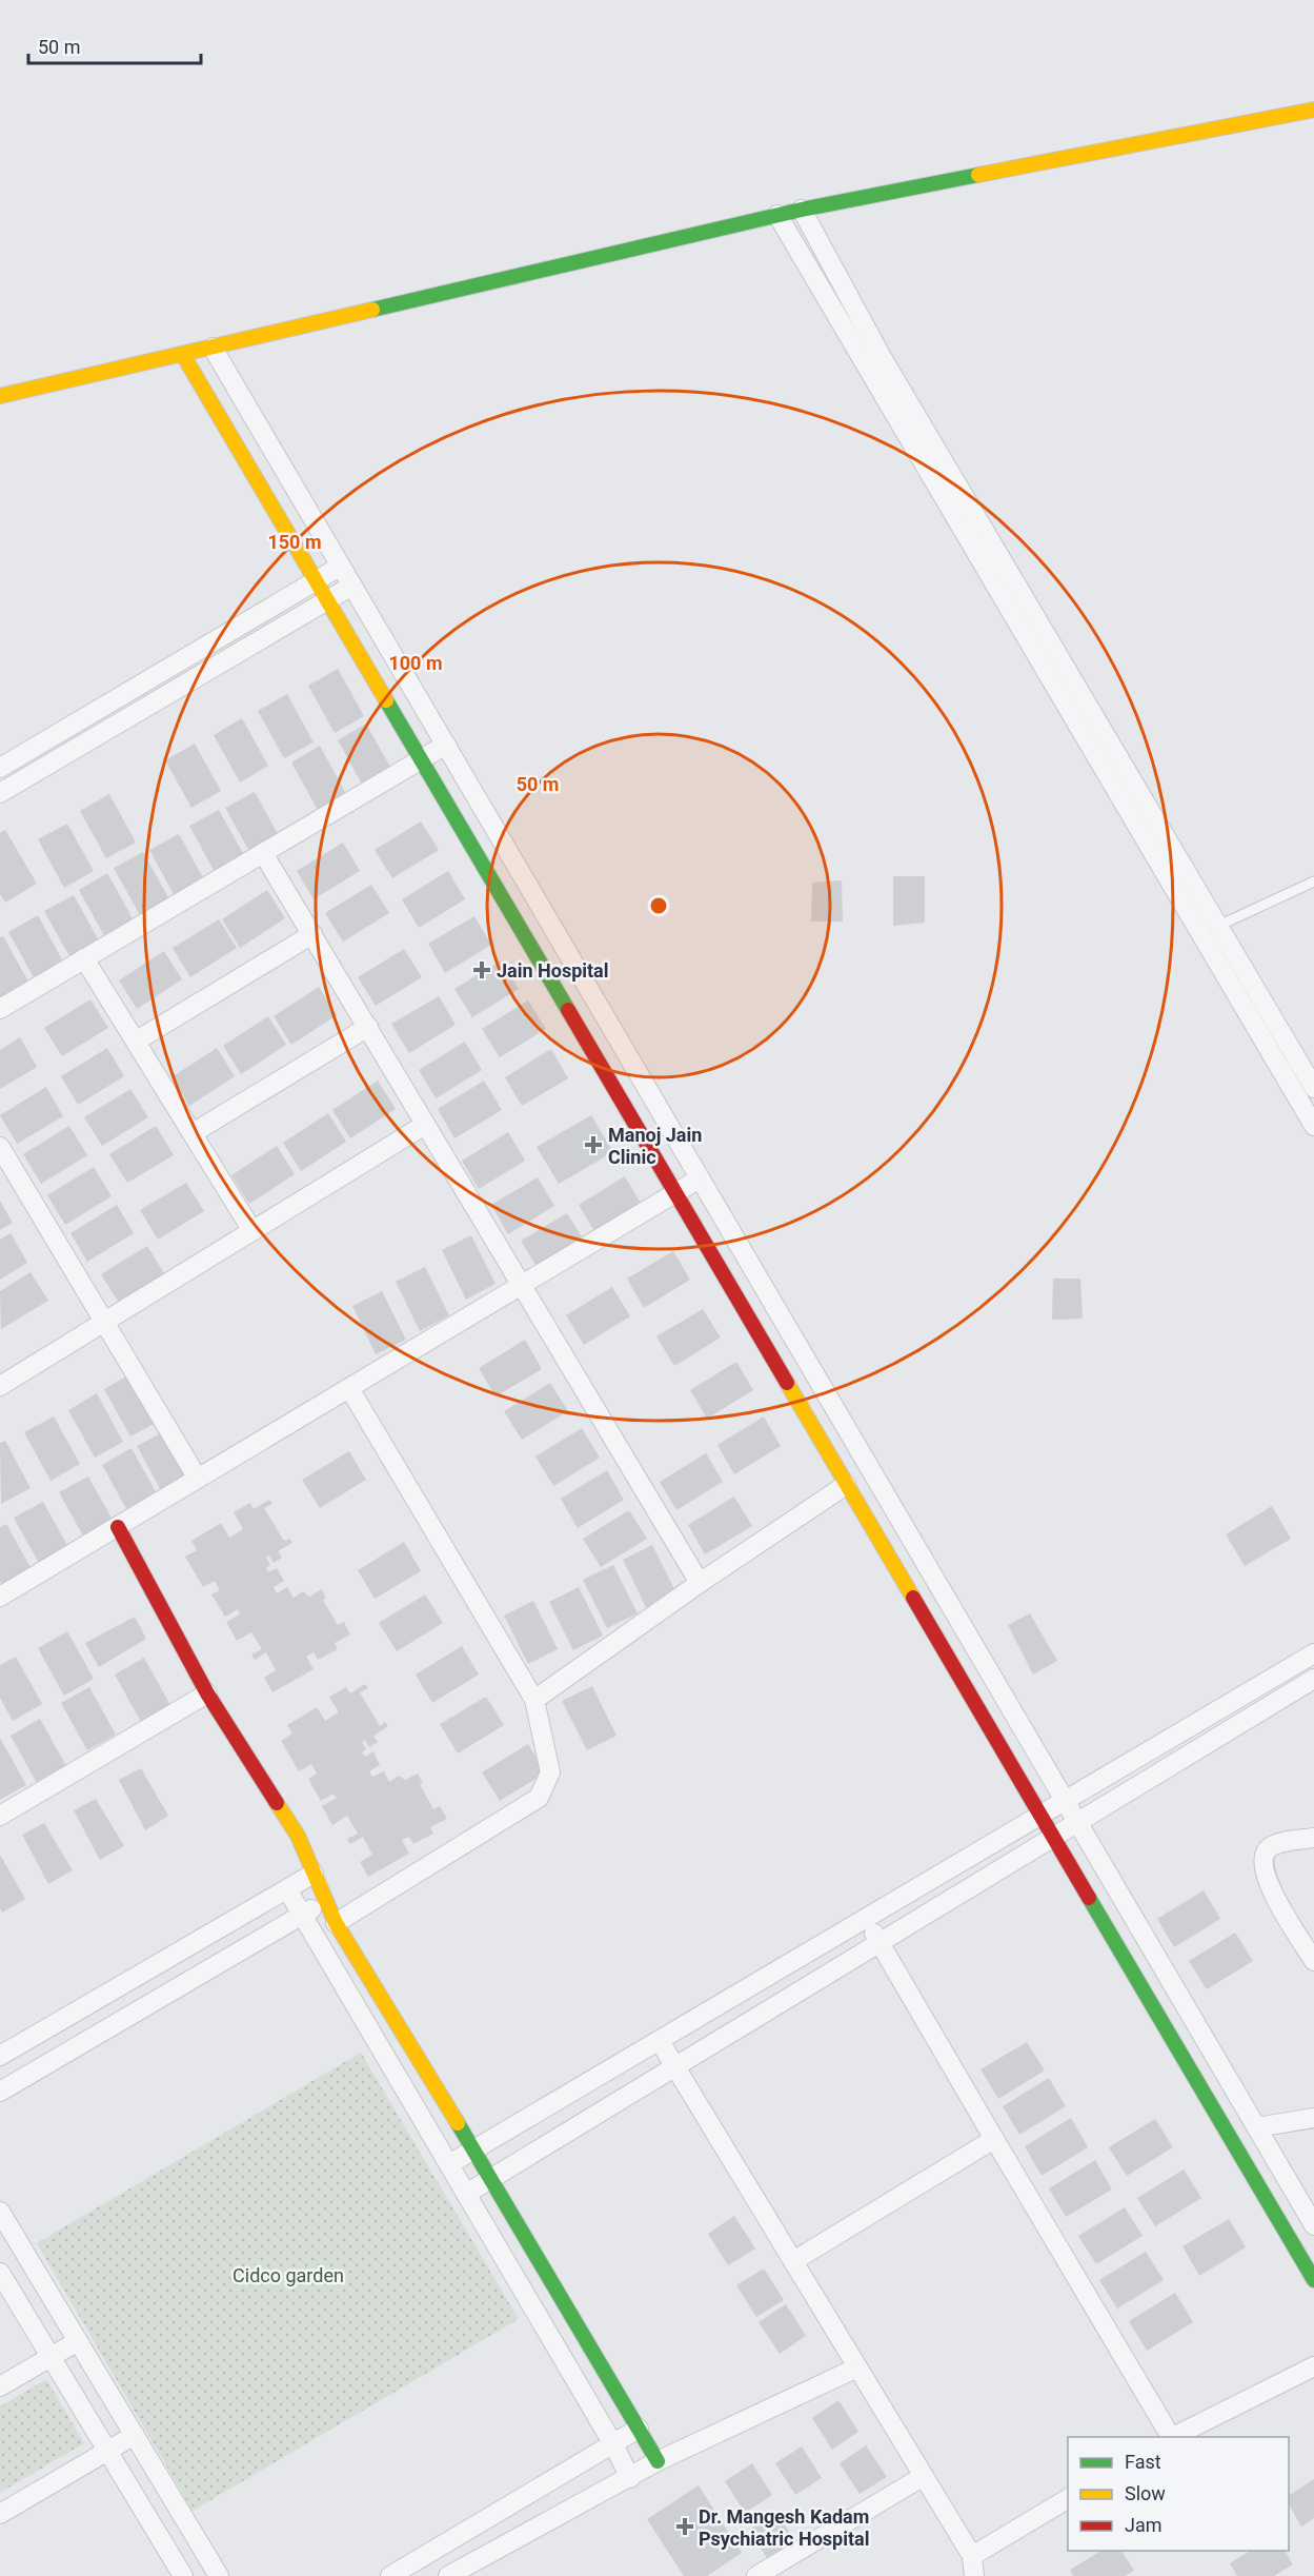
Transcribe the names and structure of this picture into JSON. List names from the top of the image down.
{
  "parks": ["Cidco garden"],
  "places": {
    "health": ["Jain Hospital", "Manoj Jain Clinic", "Dr. Mangesh Kadam Psychiatric Hospital"]
  },
  "legend": ["Fast", "Slow", "Jam"],
  "scale_bar": "50 m",
  "rings": ["150 m", "100 m", "50 m"]
}
